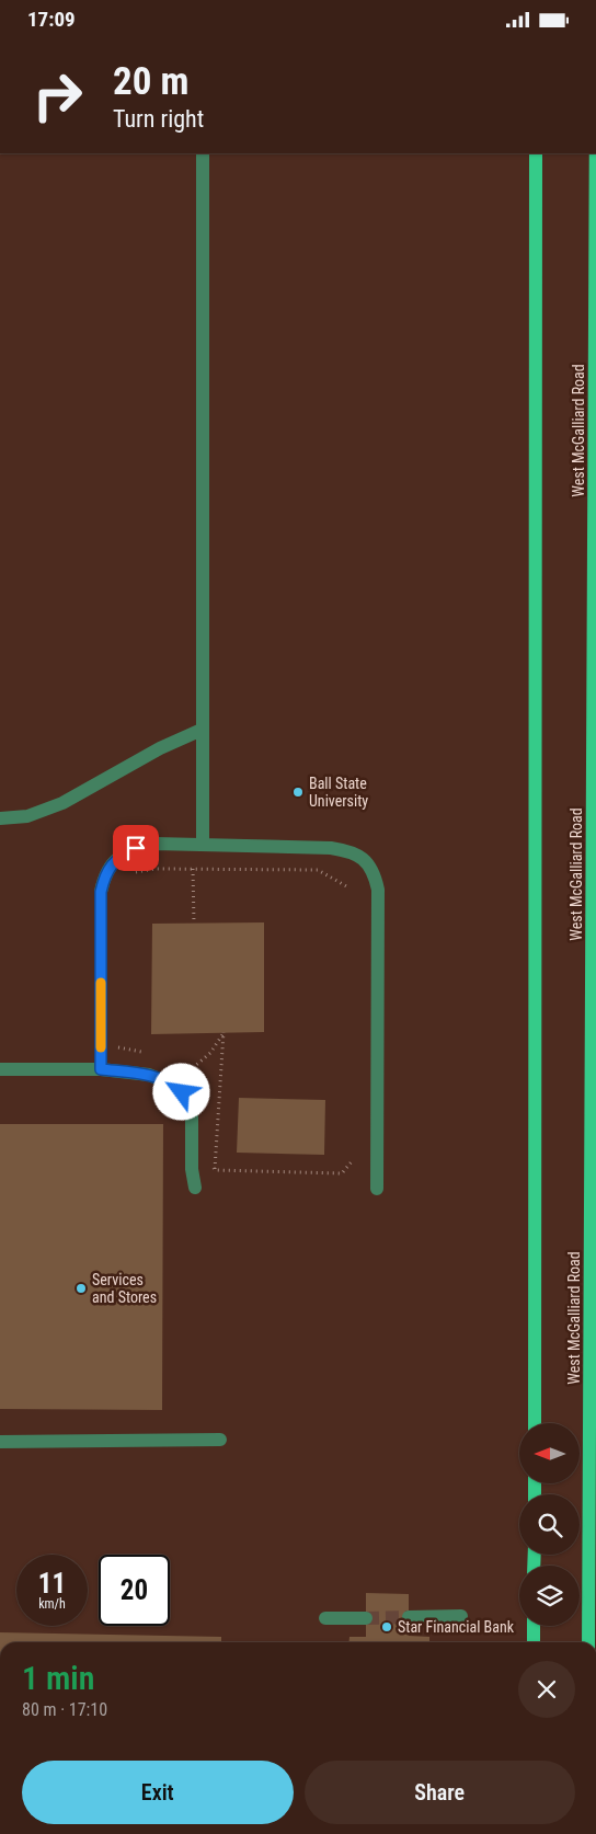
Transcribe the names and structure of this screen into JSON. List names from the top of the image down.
{
  "streets": {
    "main road": ["West McGalliard Road"]
  },
  "places": ["Ball State University", "Services and Stores", "Star Financial Bank"],
  "north": "left",
  "page": {
    "status": "17:09",
    "turn": ["20 m", "Turn right"],
    "speed": "11 km/h",
    "limit": "20",
    "heading": ["1 min", "80 m · 17:10"],
    "buttons": ["Exit", "Share"]
  }
}
